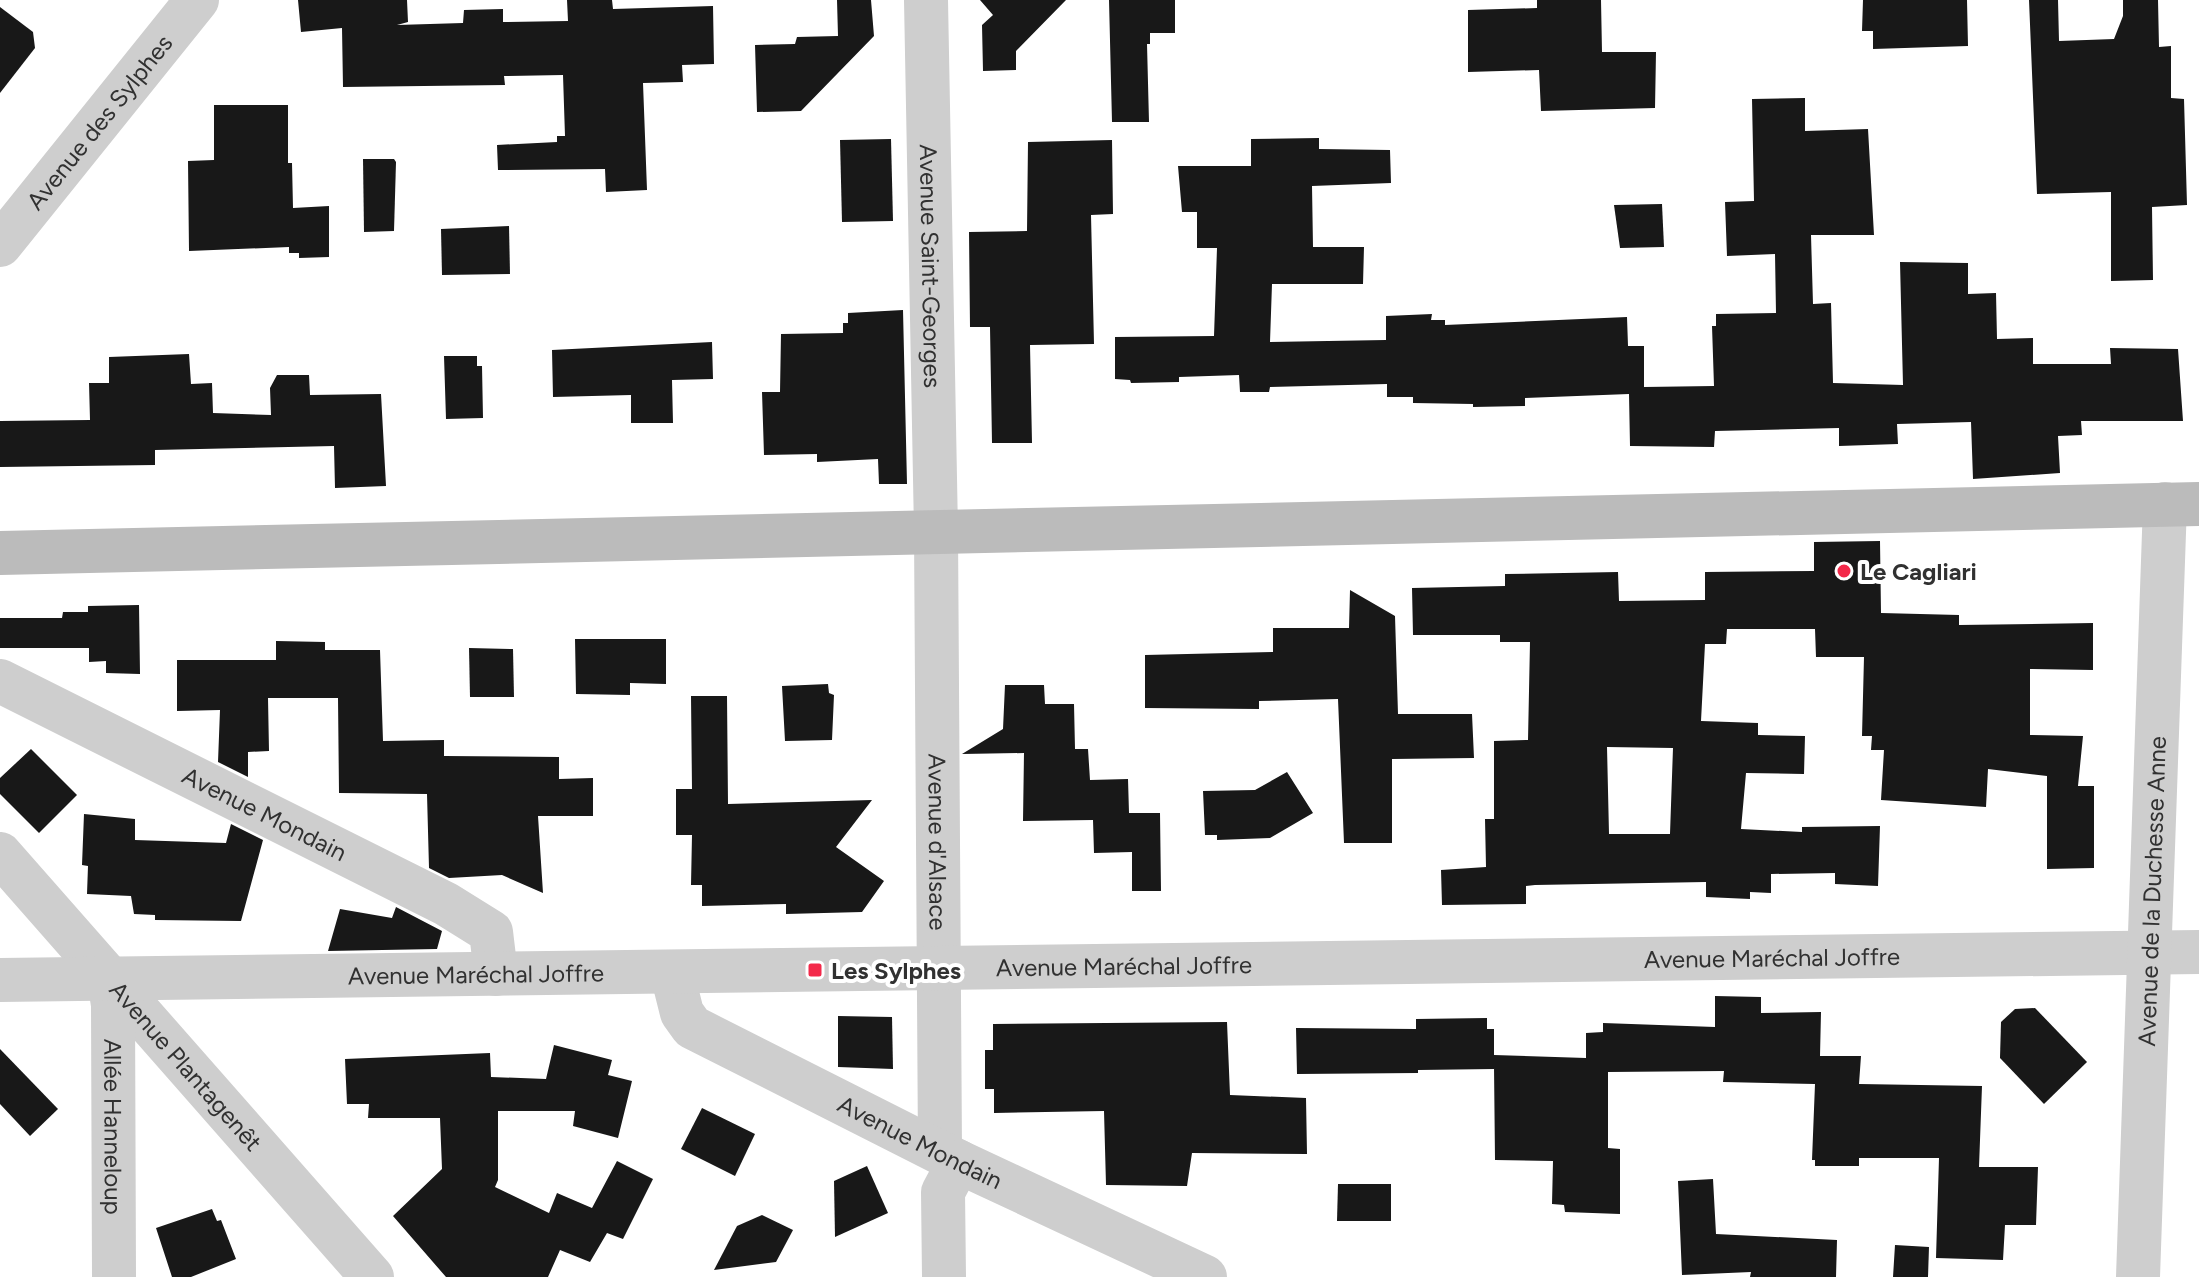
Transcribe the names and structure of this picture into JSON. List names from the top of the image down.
{
  "streets": {
    "street": [
      "Avenue des Sylphes",
      "Avenue Saint-Georges",
      "Avenue Mondain",
      "Avenue d'Alsace",
      "Avenue de la Duchesse Anne",
      "Avenue Maréchal Joffre",
      "Avenue Plantagenêt",
      "Allée Hanneloup"
    ]
  },
  "crossings": [
    ["Avenue Saint-Georges", "Avenue d'Alsace"],
    ["Avenue Mondain", "Avenue d'Alsace"],
    ["Avenue Mondain", "Avenue Maréchal Joffre"],
    ["Avenue d'Alsace", "Avenue Maréchal Joffre"],
    ["Avenue de la Duchesse Anne", "Avenue Maréchal Joffre"],
    ["Avenue Maréchal Joffre", "Avenue Plantagenêt"],
    ["Avenue Maréchal Joffre", "Allée Hanneloup"],
    ["Avenue Plantagenêt", "Allée Hanneloup"]
  ],
  "places": {
    "other": ["Le Cagliari"],
    "transit": ["Les Sylphes"]
  }
}
